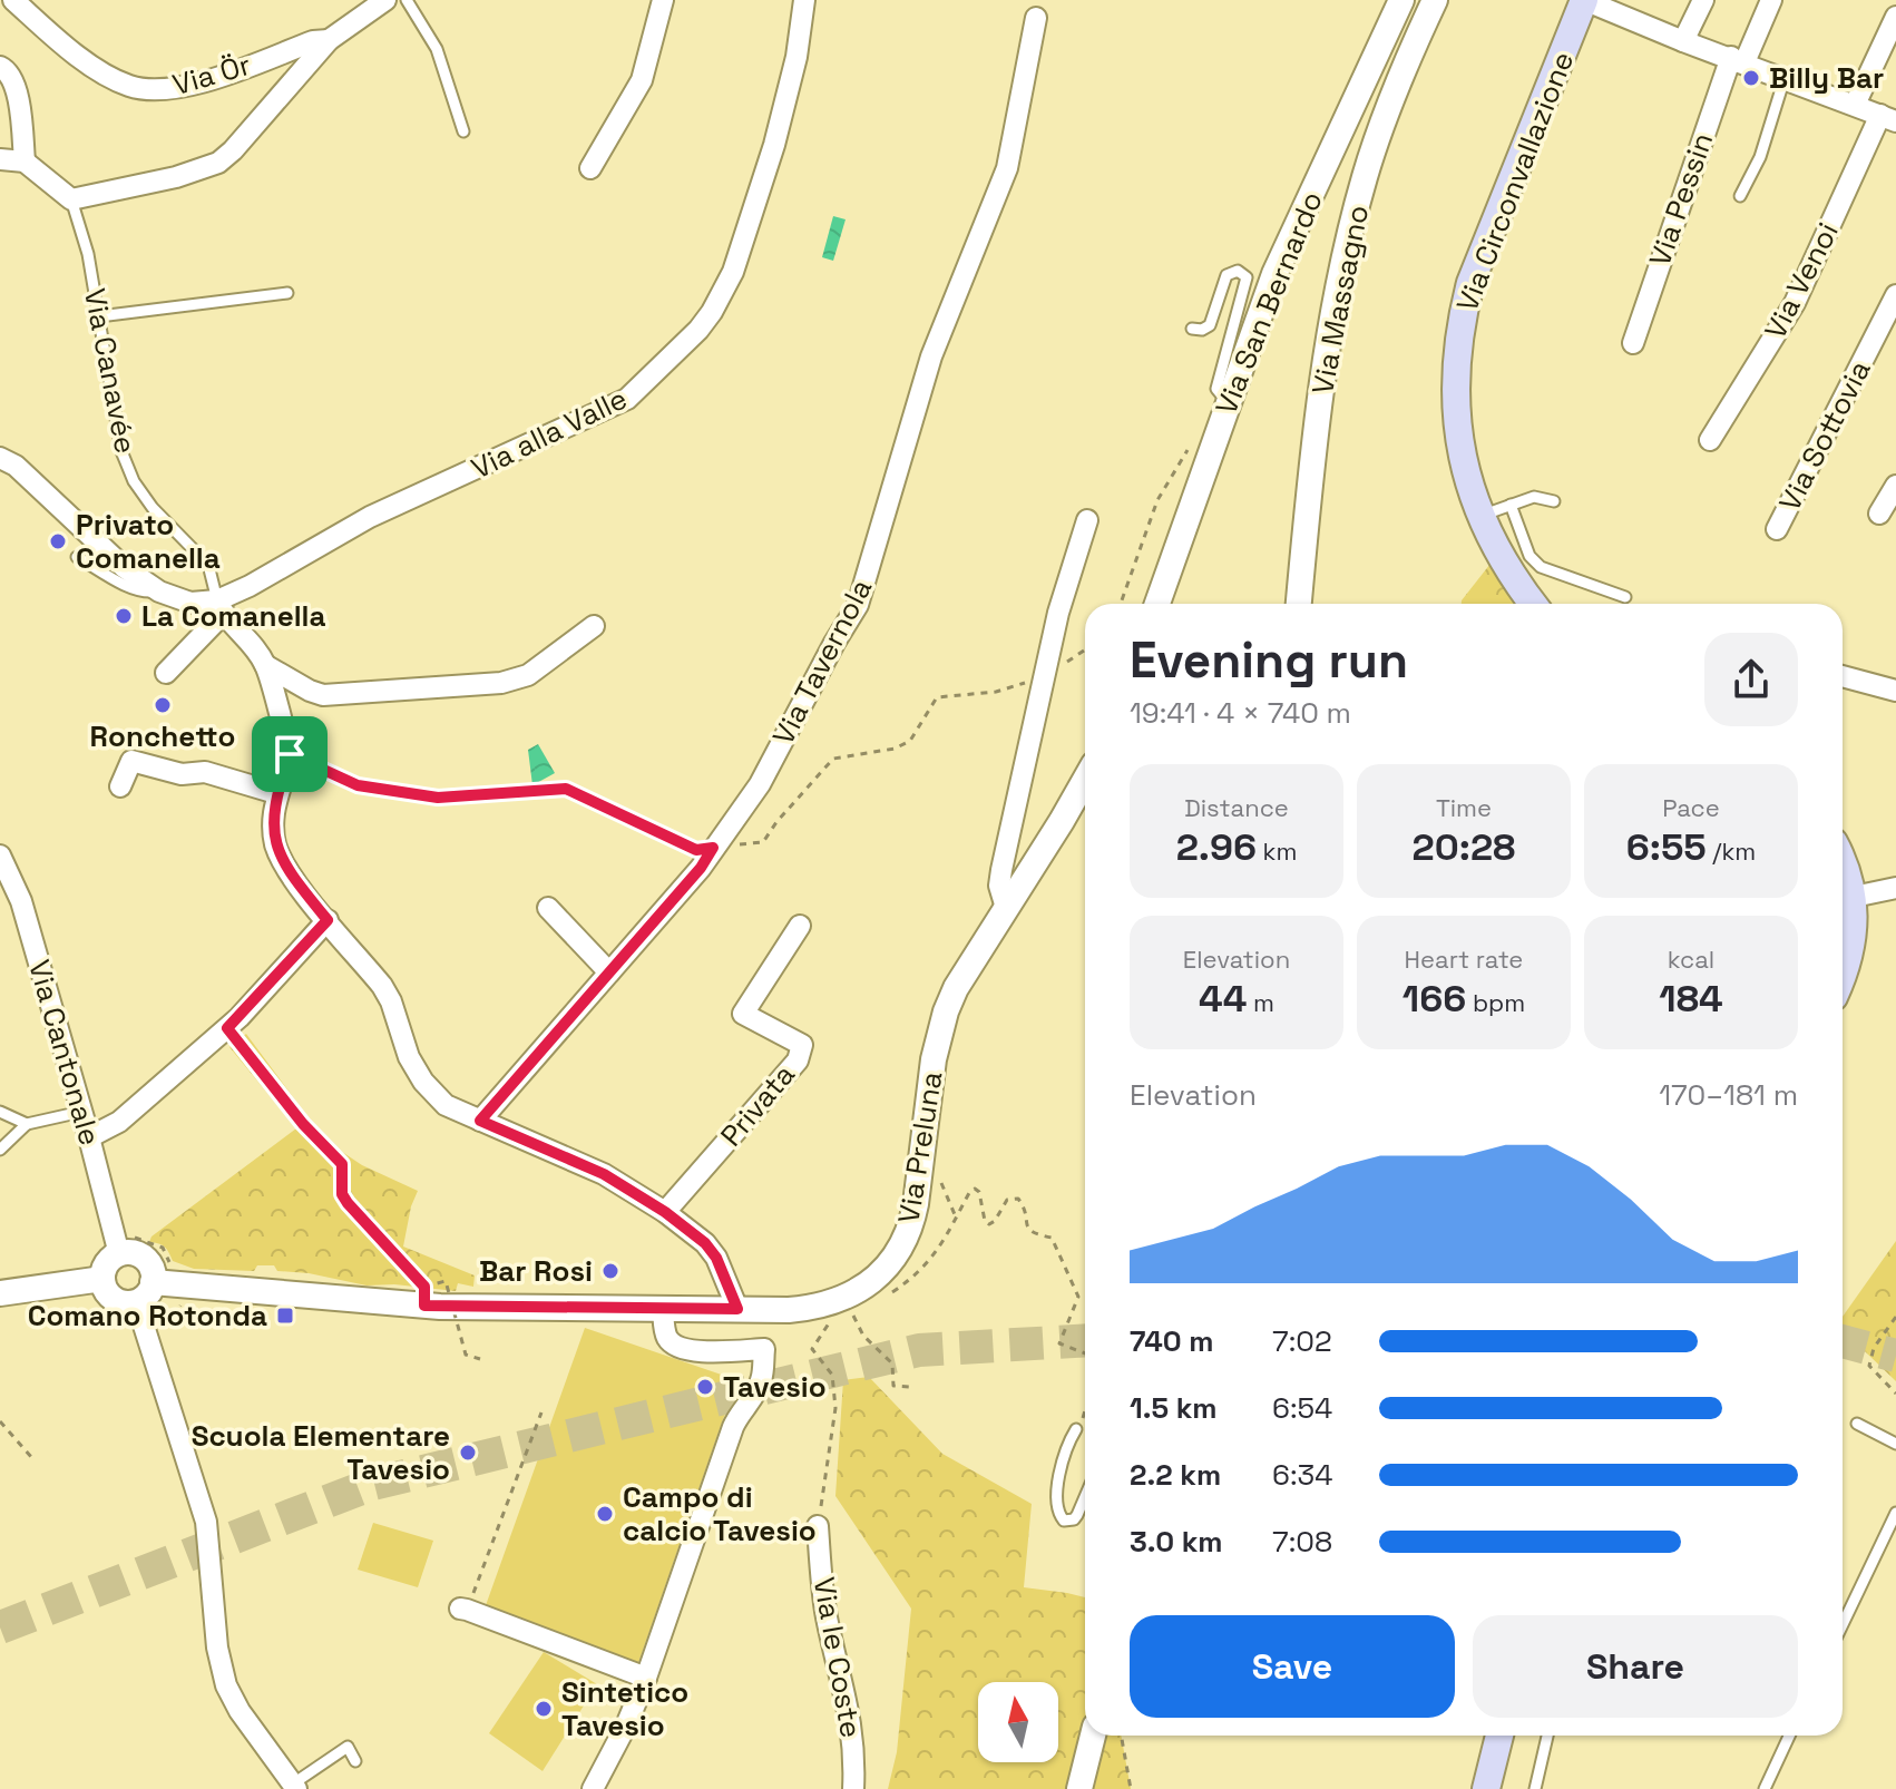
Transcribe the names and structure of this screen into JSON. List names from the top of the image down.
{
  "streets": {
    "main road": ["Via Circonvallazione"],
    "street": [
      "Via Ör",
      "Via Pessin",
      "Via Venoi",
      "Via Massagno",
      "Via San Bernardo",
      "Via alla Valle",
      "Via Sottovia",
      "Via Tavernola",
      "Via Cantonale",
      "Privata",
      "Via Preluna",
      "Via le Coste"
    ],
    "lane": ["Via Canavée"]
  },
  "crossings": [
    ["Via Canavée", "Via alla Valle"],
    ["Via Cantonale", "Via Preluna"]
  ],
  "places": {
    "other": [
      "Billy Bar",
      "Privato Comanella",
      "La Comanella",
      "Ronchetto",
      "Bar Rosi",
      "Tavesio",
      "Scuola Elementare Tavesio",
      "Campo di calcio Tavesio",
      "Sintetico Tavesio"
    ],
    "transit": ["Comano Rotonda"]
  },
  "north": "top",
  "page": {
    "heading": ["Evening run", "19:41 · 4 × 740 m"],
    "stats": [
      ["Distance", "2.96 km"],
      ["Time", "20:28"],
      ["Pace", "6:55 /km"],
      ["Elevation", "44 m"],
      ["Heart rate", "166 bpm"],
      ["kcal", "184"]
    ],
    "chart": ["Elevation", "170–181 m"],
    "list": [
      {
        "name": "740 m",
        "note": "7:02"
      },
      {
        "name": "1.5 km",
        "note": "6:54"
      },
      {
        "name": "2.2 km",
        "note": "6:34"
      },
      {
        "name": "3.0 km",
        "note": "7:08"
      }
    ],
    "buttons": ["Save", "Share"]
  }
}
